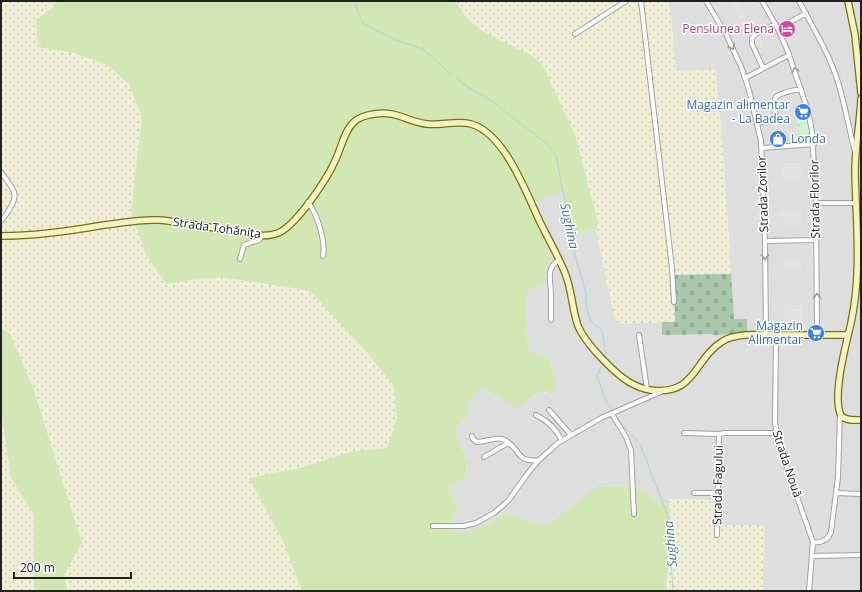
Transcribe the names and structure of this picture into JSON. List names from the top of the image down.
{
  "streets": {
    "main road": ["Strada Tohănița"],
    "street": [
      "Strada Zorilor",
      "Strada Florilor",
      "Strada Nouă",
      "Strada Fagului"
    ]
  },
  "crossings": [
    ["Strada Zorilor", "Strada Florilor"],
    ["Strada Nouă", "Strada Fagului"]
  ],
  "one_way": ["Strada Zorilor", "Strada Florilor"],
  "water": ["Sughina"],
  "places": {
    "hotel": ["Pensiunea Elena"],
    "supermarket": ["Magazin alimentar - La Badea", "Magazin Alimentar"],
    "shop": ["Londa"]
  },
  "scale_bar": "200 m"
}
